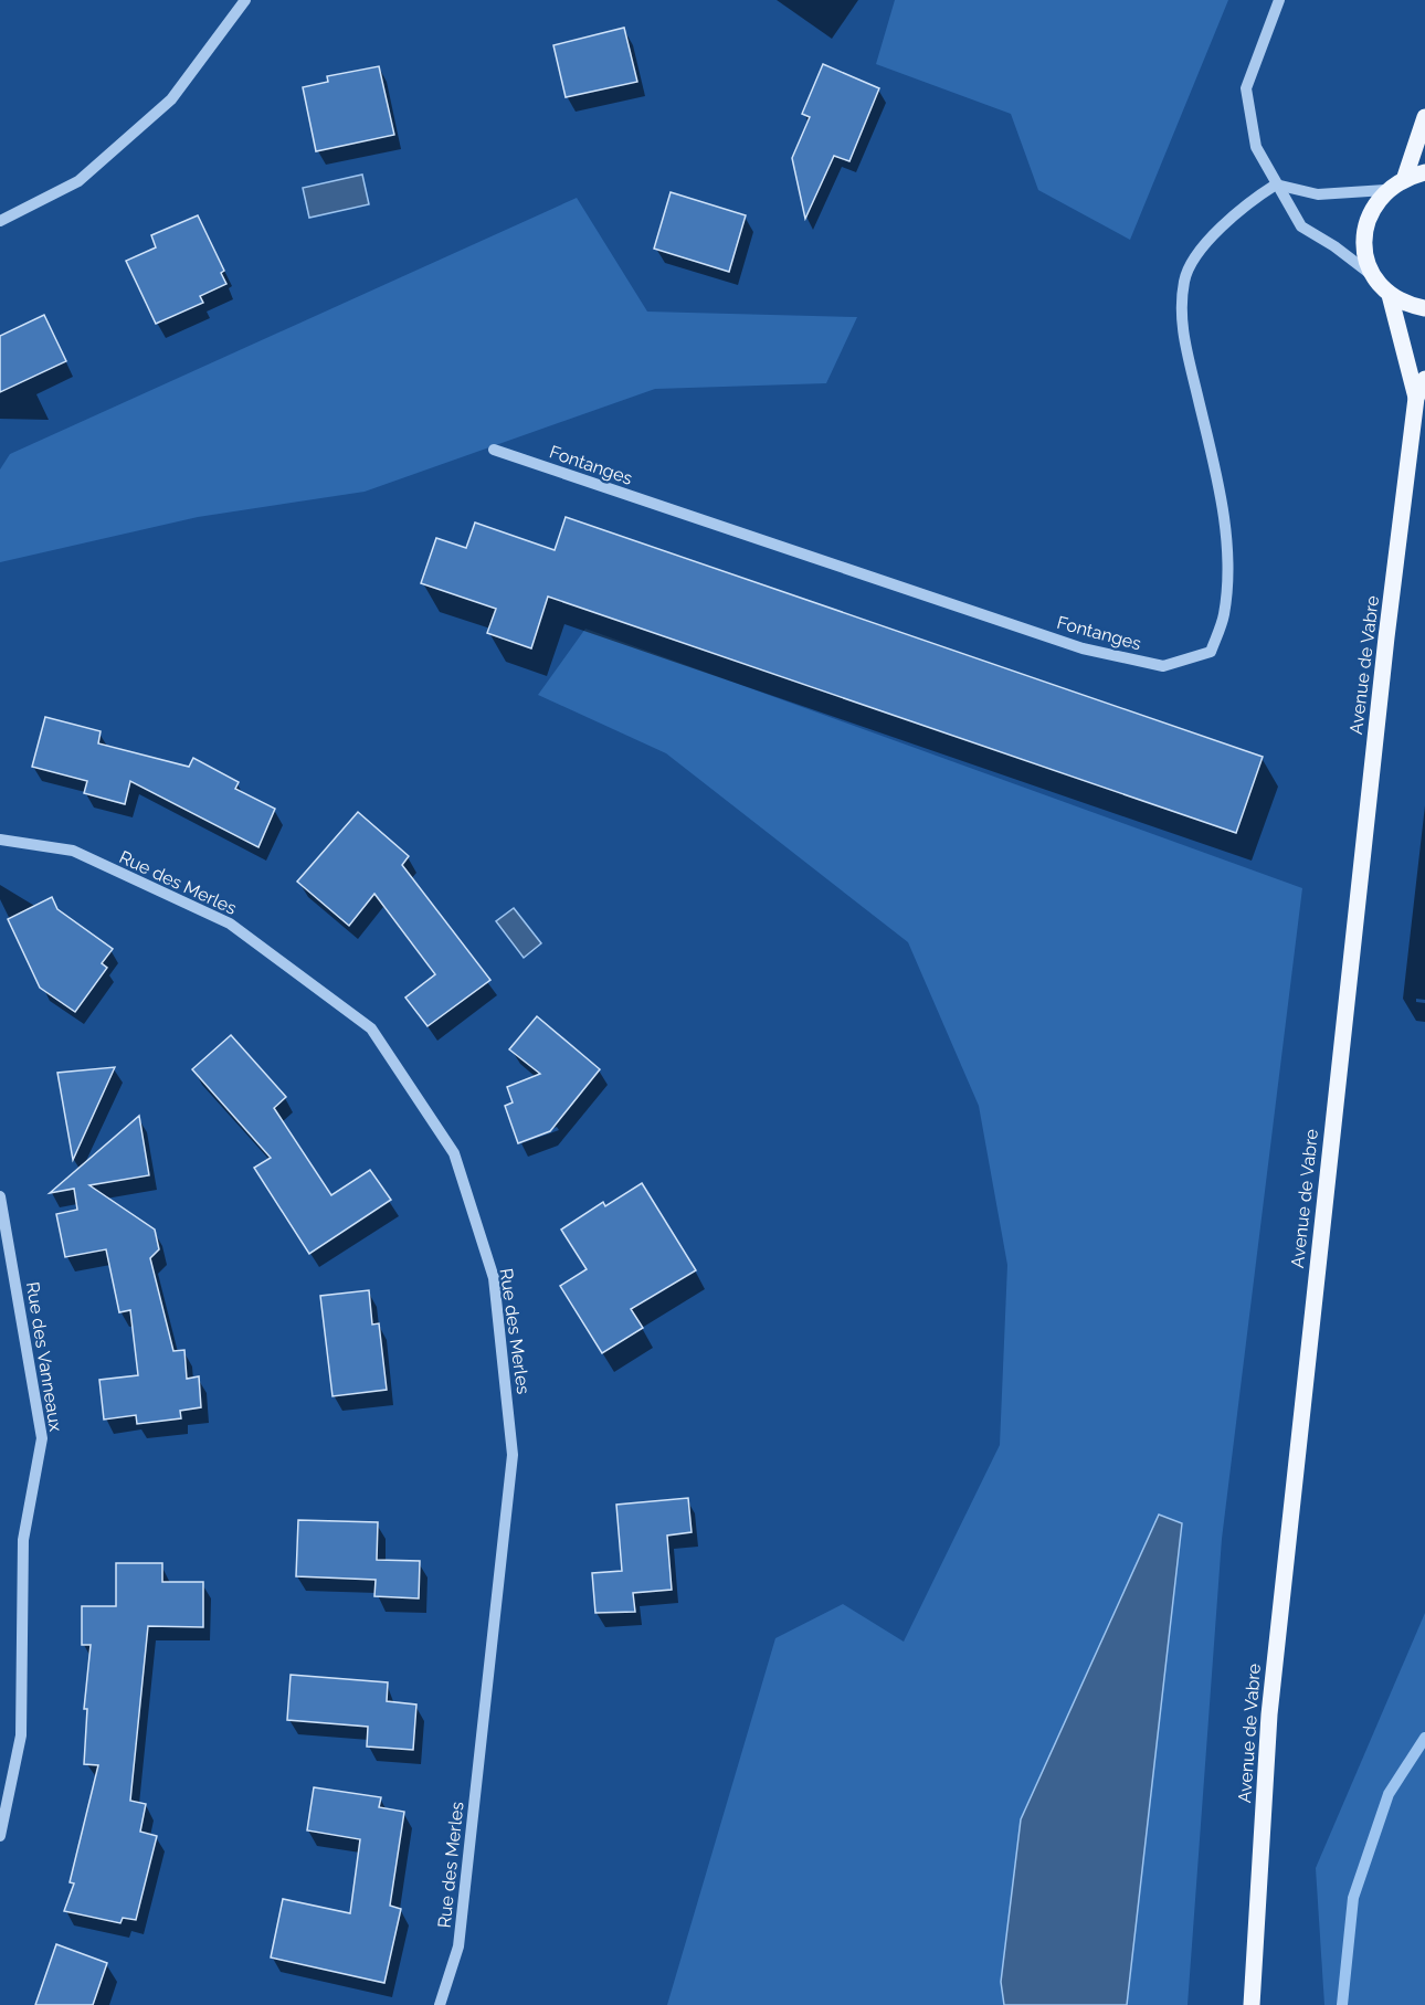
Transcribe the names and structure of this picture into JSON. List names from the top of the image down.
{
  "streets": {
    "main road": ["Avenue de Vabre"],
    "street": ["Fontanges", "Rue des Merles", "Rue des Vanneaux"]
  }
}
